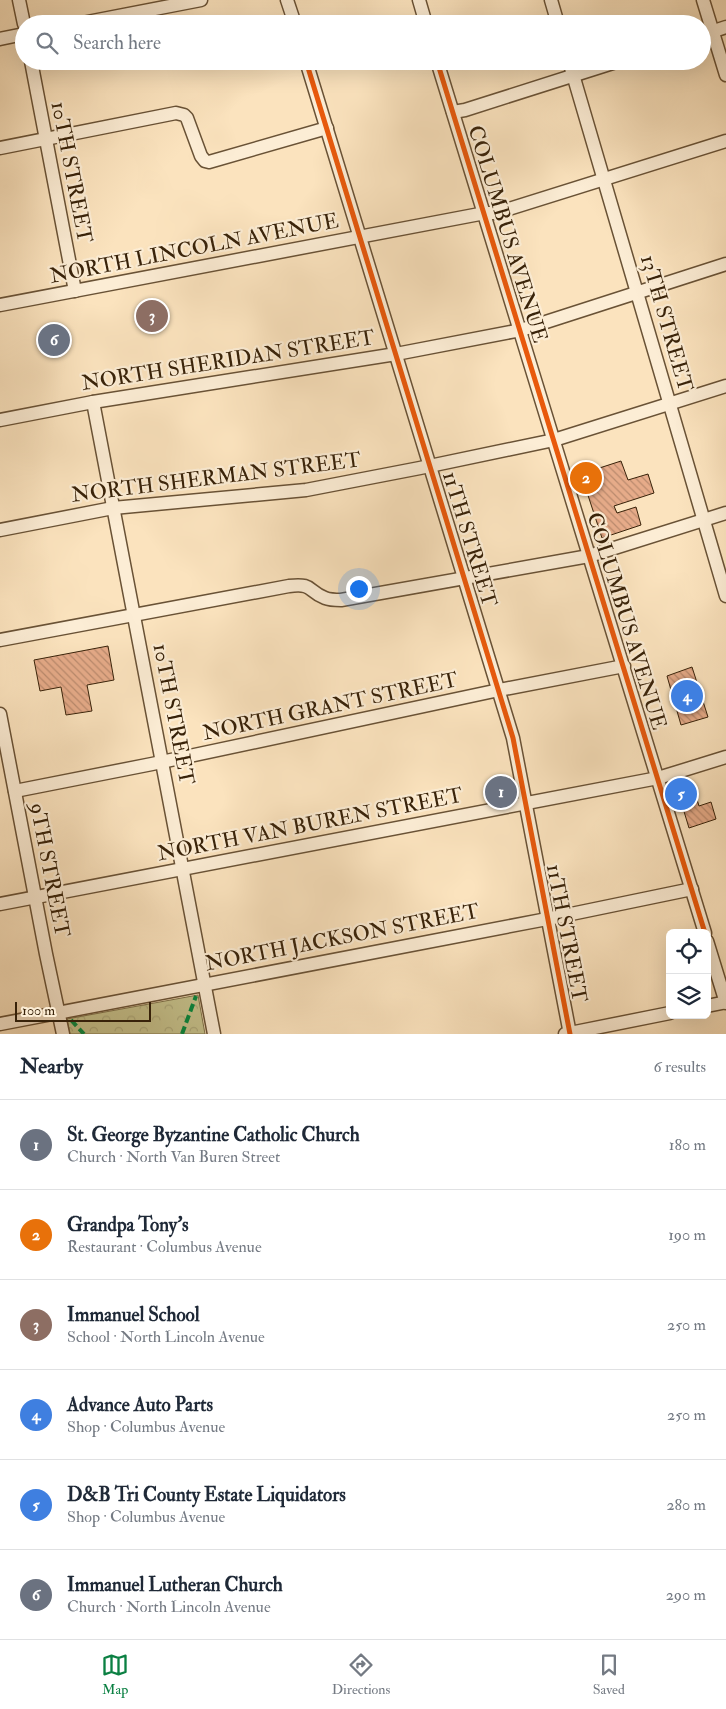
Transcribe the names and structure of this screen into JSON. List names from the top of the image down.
{
  "streets": {
    "street": [
      "10TH STREET",
      "COLUMBUS AVENUE",
      "NORTH LINCOLN AVENUE",
      "13TH STREET",
      "NORTH SHERIDAN STREET",
      "NORTH SHERMAN STREET",
      "11TH STREET",
      "NORTH GRANT STREET",
      "NORTH VAN BUREN STREET",
      "9TH STREET",
      "NORTH JACKSON STREET"
    ]
  },
  "crossings": [
    ["10TH STREET", "NORTH LINCOLN AVENUE"],
    ["10TH STREET", "NORTH SHERIDAN STREET"],
    ["10TH STREET", "NORTH SHERMAN STREET"],
    ["10TH STREET", "NORTH GRANT STREET"],
    ["10TH STREET", "NORTH VAN BUREN STREET"],
    ["10TH STREET", "NORTH JACKSON STREET"],
    ["COLUMBUS AVENUE", "NORTH LINCOLN AVENUE"],
    ["COLUMBUS AVENUE", "NORTH SHERIDAN STREET"],
    ["COLUMBUS AVENUE", "NORTH SHERMAN STREET"],
    ["COLUMBUS AVENUE", "NORTH GRANT STREET"],
    ["COLUMBUS AVENUE", "NORTH VAN BUREN STREET"],
    ["COLUMBUS AVENUE", "NORTH JACKSON STREET"],
    ["NORTH LINCOLN AVENUE", "13TH STREET"],
    ["NORTH LINCOLN AVENUE", "11TH STREET"],
    ["13TH STREET", "NORTH SHERIDAN STREET"],
    ["13TH STREET", "NORTH SHERMAN STREET"],
    ["NORTH SHERIDAN STREET", "11TH STREET"],
    ["NORTH SHERMAN STREET", "11TH STREET"],
    ["11TH STREET", "NORTH GRANT STREET"],
    ["11TH STREET", "NORTH VAN BUREN STREET"],
    ["11TH STREET", "NORTH JACKSON STREET"],
    ["NORTH GRANT STREET", "9TH STREET"],
    ["NORTH VAN BUREN STREET", "9TH STREET"],
    ["9TH STREET", "NORTH JACKSON STREET"]
  ],
  "scale_bar": "100 m",
  "page": {
    "search": "Search here",
    "pins": [
      "3",
      "6",
      "2",
      "4",
      "1",
      "5"
    ],
    "scale": "100 m",
    "heading": ["Nearby", "6 results"],
    "list": [
      {
        "mark": "1",
        "name": "St. George Byzantine Catholic Church",
        "note": "Church · North Van Buren Street",
        "value": "180 m"
      },
      {
        "mark": "2",
        "name": "Grandpa Tony's",
        "note": "Restaurant · Columbus Avenue",
        "value": "190 m"
      },
      {
        "mark": "3",
        "name": "Immanuel School",
        "note": "School · North Lincoln Avenue",
        "value": "250 m"
      },
      {
        "mark": "4",
        "name": "Advance Auto Parts",
        "note": "Shop · Columbus Avenue",
        "value": "250 m"
      },
      {
        "mark": "5",
        "name": "D&B Tri County Estate Liquidators",
        "note": "Shop · Columbus Avenue",
        "value": "280 m"
      },
      {
        "mark": "6",
        "name": "Immanuel Lutheran Church",
        "note": "Church · North Lincoln Avenue",
        "value": "290 m"
      }
    ],
    "nav": ["Map", "Directions", "Saved"]
  }
}
